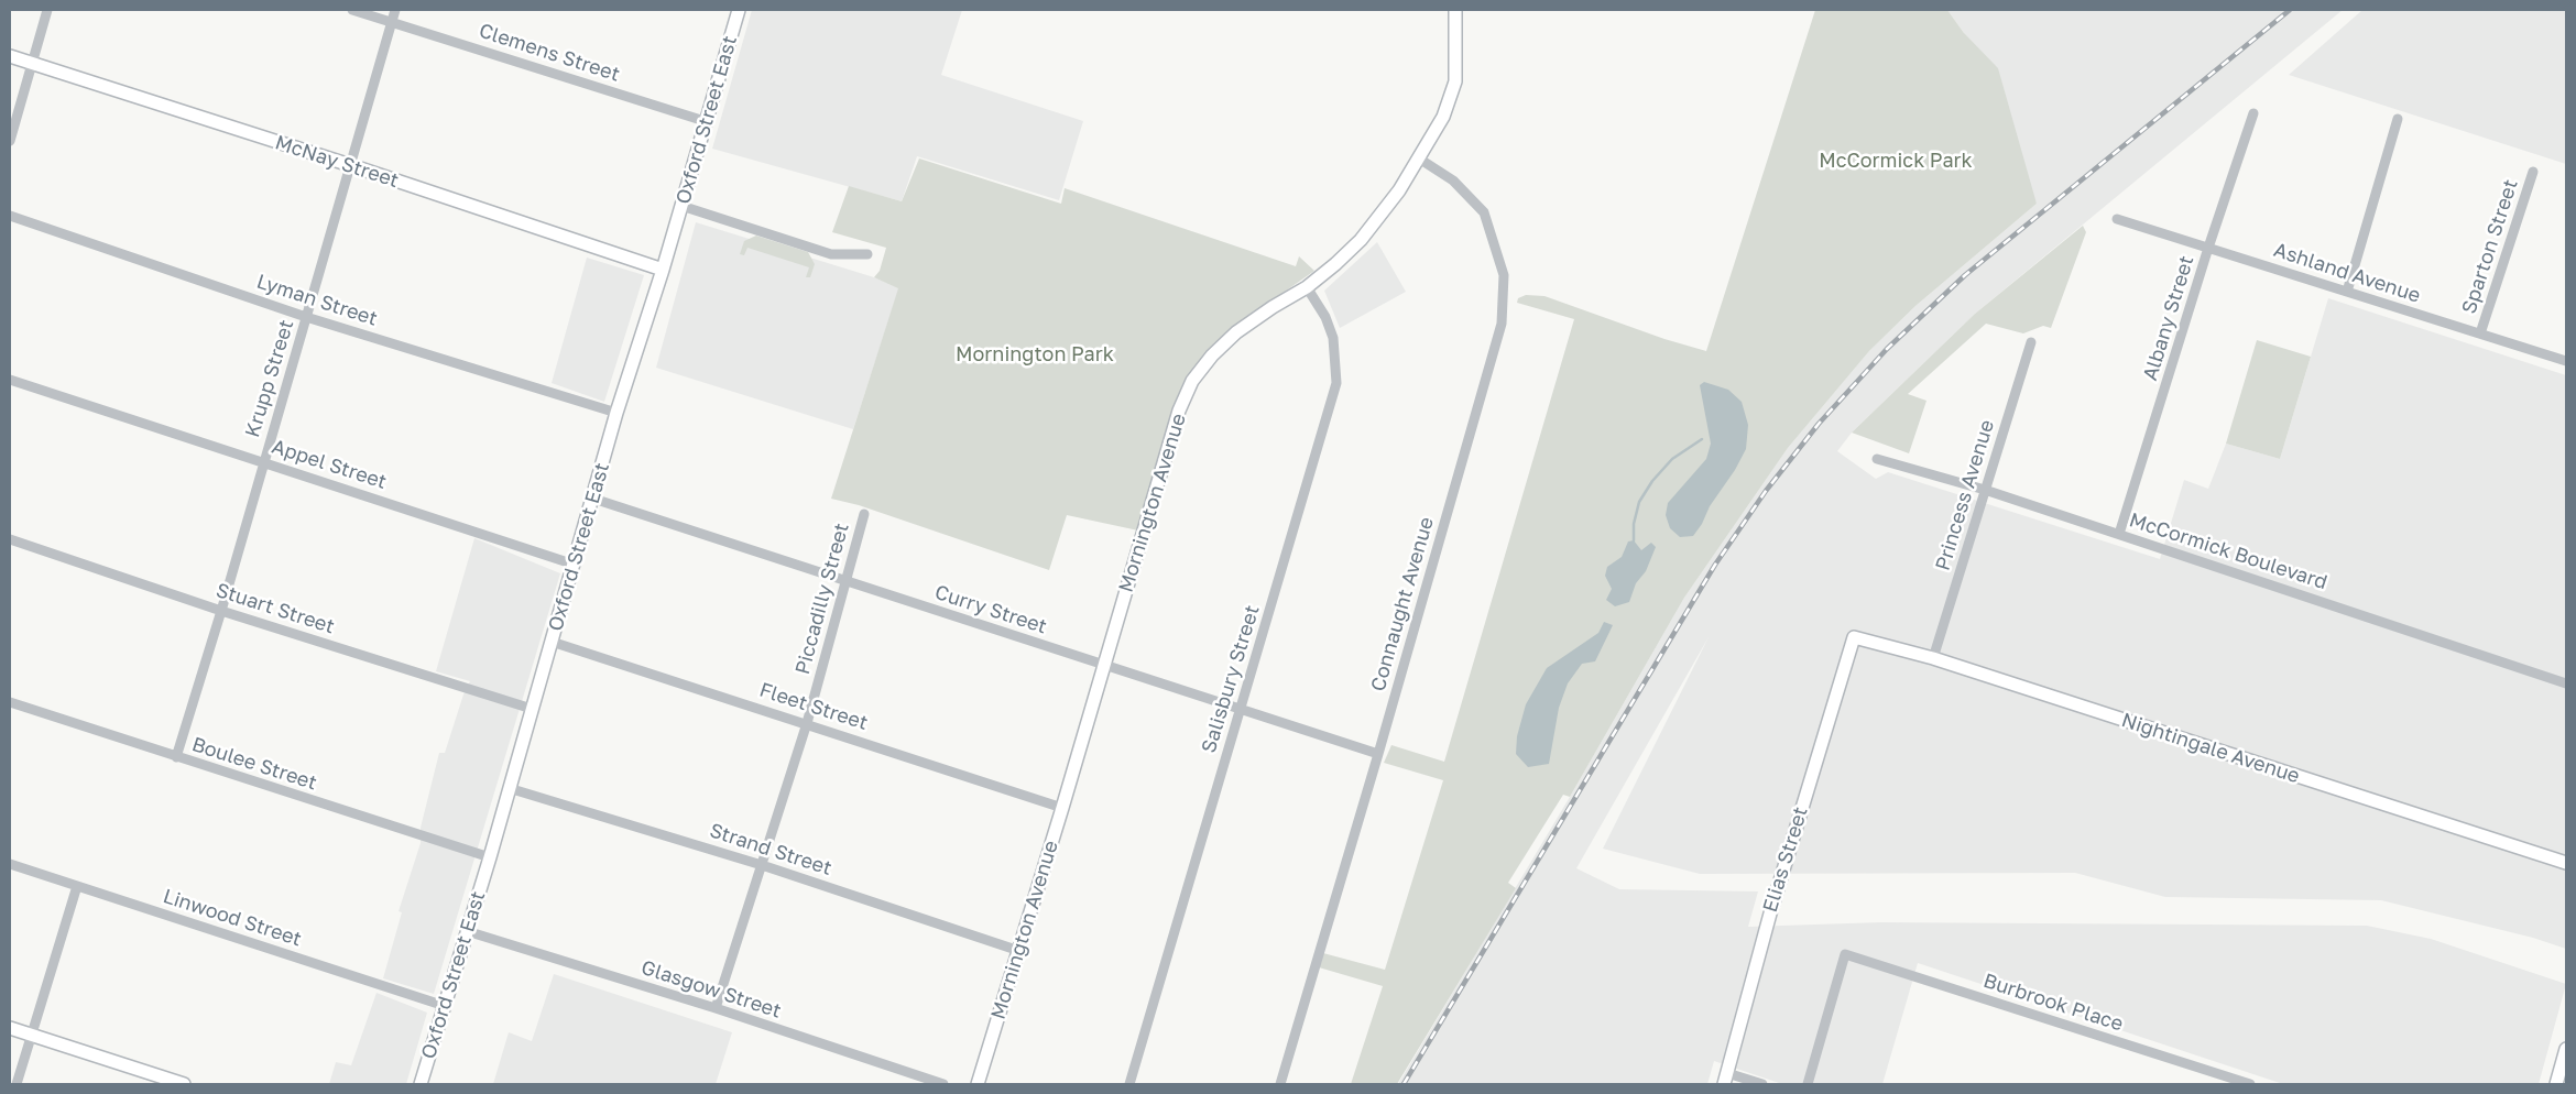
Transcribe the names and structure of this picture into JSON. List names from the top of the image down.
{
  "streets": {
    "street": [
      "Clemens Street",
      "Oxford Street East",
      "McNay Street",
      "Sparton Street",
      "Ashland Avenue",
      "Lyman Street",
      "Albany Street",
      "Krupp Street",
      "Appel Street",
      "Princess Avenue",
      "Mornington Avenue",
      "McCormick Boulevard",
      "Piccadilly Street",
      "Connaught Avenue",
      "Stuart Street",
      "Curry Street",
      "Salisbury Street",
      "Fleet Street",
      "Nightingale Avenue",
      "Boulee Street",
      "Strand Street",
      "Elias Street",
      "Linwood Street",
      "Glasgow Street",
      "Burbrook Place"
    ]
  },
  "crossings": [
    ["Clemens Street", "Oxford Street East"],
    ["Clemens Street", "Krupp Street"],
    ["Oxford Street East", "McNay Street"],
    ["Oxford Street East", "Lyman Street"],
    ["Oxford Street East", "Appel Street"],
    ["Oxford Street East", "Stuart Street"],
    ["Oxford Street East", "Curry Street"],
    ["Oxford Street East", "Fleet Street"],
    ["Oxford Street East", "Boulee Street"],
    ["Oxford Street East", "Strand Street"],
    ["Oxford Street East", "Linwood Street"],
    ["Oxford Street East", "Glasgow Street"],
    ["McNay Street", "Krupp Street"],
    ["Sparton Street", "Ashland Avenue"],
    ["Ashland Avenue", "Albany Street"],
    ["Lyman Street", "Krupp Street"],
    ["Albany Street", "McCormick Boulevard"],
    ["Krupp Street", "Appel Street"],
    ["Krupp Street", "Stuart Street"],
    ["Krupp Street", "Boulee Street"],
    ["Princess Avenue", "McCormick Boulevard"],
    ["Princess Avenue", "Nightingale Avenue"],
    ["Mornington Avenue", "Connaught Avenue"],
    ["Mornington Avenue", "Curry Street"],
    ["Mornington Avenue", "Salisbury Street"],
    ["Mornington Avenue", "Fleet Street"],
    ["Mornington Avenue", "Strand Street"],
    ["Piccadilly Street", "Curry Street"],
    ["Piccadilly Street", "Fleet Street"],
    ["Piccadilly Street", "Strand Street"],
    ["Piccadilly Street", "Glasgow Street"],
    ["Connaught Avenue", "Curry Street"],
    ["Curry Street", "Salisbury Street"],
    ["Nightingale Avenue", "Elias Street"]
  ],
  "parks": ["McCormick Park", "Mornington Park"]
}
